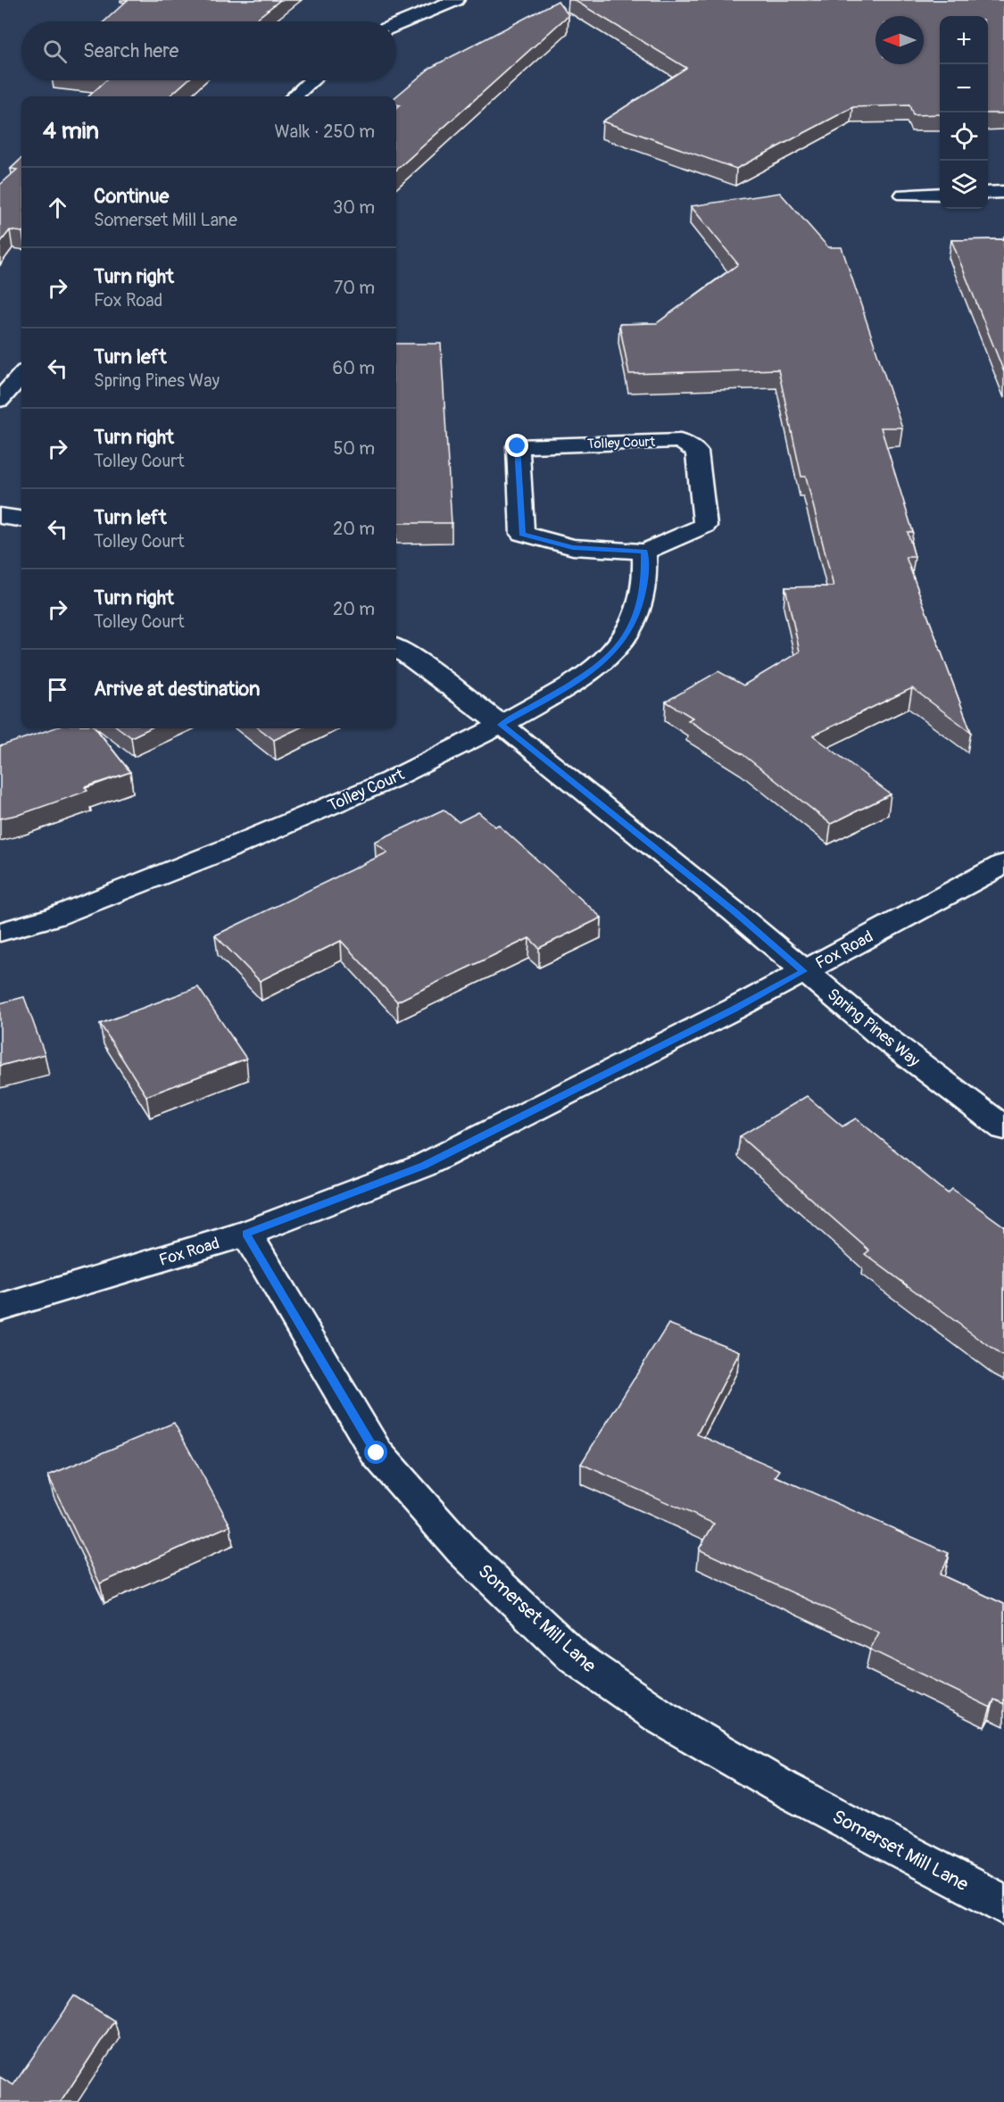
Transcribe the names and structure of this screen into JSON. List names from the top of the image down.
{
  "streets": {
    "street": [
      "Tolley Court",
      "Fox Road",
      "Spring Pines Way",
      "Somerset Mill Lane"
    ]
  },
  "crossings": [
    ["Tolley Court", "Spring Pines Way"],
    ["Fox Road", "Spring Pines Way"],
    ["Fox Road", "Somerset Mill Lane"]
  ],
  "north": "left",
  "page": {
    "map_buttons": ["+", "−"],
    "search": "Search here",
    "heading": ["4 min", "Walk · 250 m"],
    "list": [
      ["Continue", "Somerset Mill Lane", "30 m"],
      ["Turn right", "Fox Road", "70 m"],
      ["Turn left", "Spring Pines Way", "60 m"],
      ["Turn right", "Tolley Court", "50 m"],
      ["Turn left", "Tolley Court", "20 m"],
      ["Turn right", "Tolley Court", "20 m"],
      "Arrive at destination"
    ]
  }
}
